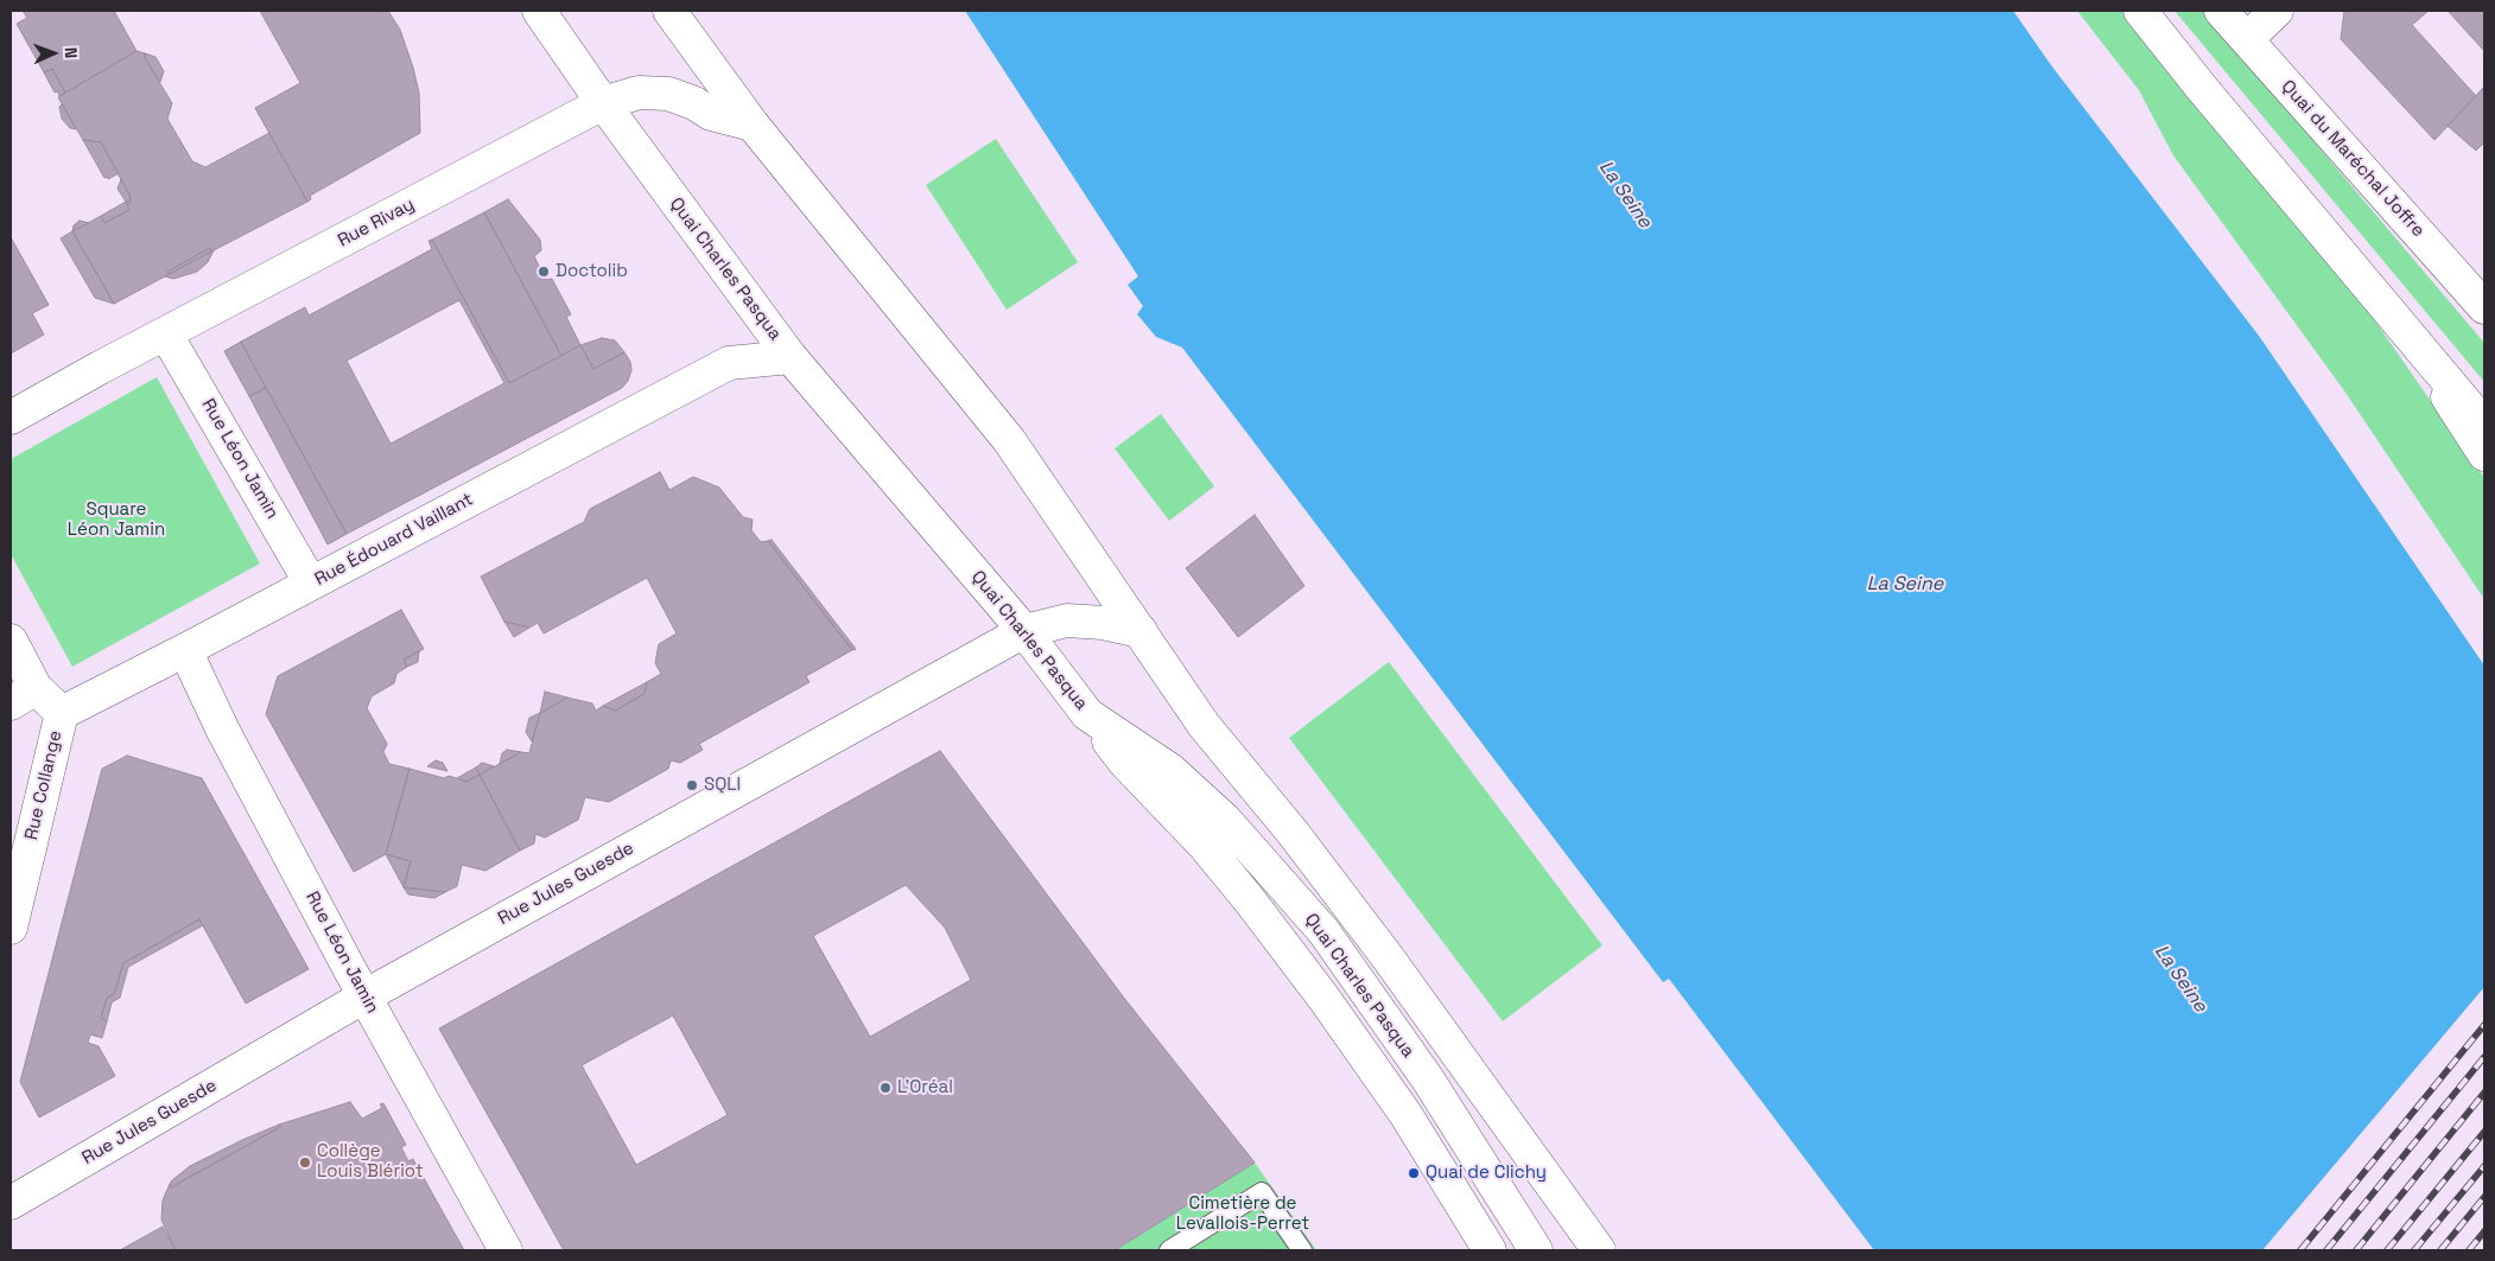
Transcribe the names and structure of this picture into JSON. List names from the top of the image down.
{
  "streets": {
    "main road": [
      "Quai du Maréchal Joffre",
      "Rue Rivay",
      "Quai Charles Pasqua",
      "Rue Léon Jamin",
      "Rue Édouard Vaillant",
      "Rue Collange",
      "Rue Jules Guesde"
    ]
  },
  "crossings": [
    ["Rue Rivay", "Quai Charles Pasqua"],
    ["Rue Rivay", "Rue Léon Jamin"],
    ["Quai Charles Pasqua", "Rue Édouard Vaillant"],
    ["Quai Charles Pasqua", "Rue Jules Guesde"],
    ["Rue Léon Jamin", "Rue Édouard Vaillant"],
    ["Rue Léon Jamin", "Rue Jules Guesde"],
    ["Rue Édouard Vaillant", "Rue Collange"]
  ],
  "water": ["La Seine"],
  "parks": ["Square Léon Jamin", "Cimetière de Levallois-Perret"],
  "places": [
    "Doctolib",
    "SQLI",
    "L'Oréal",
    "Collège Louis Blériot",
    "Quai de Clichy"
  ],
  "north": "right"
}
